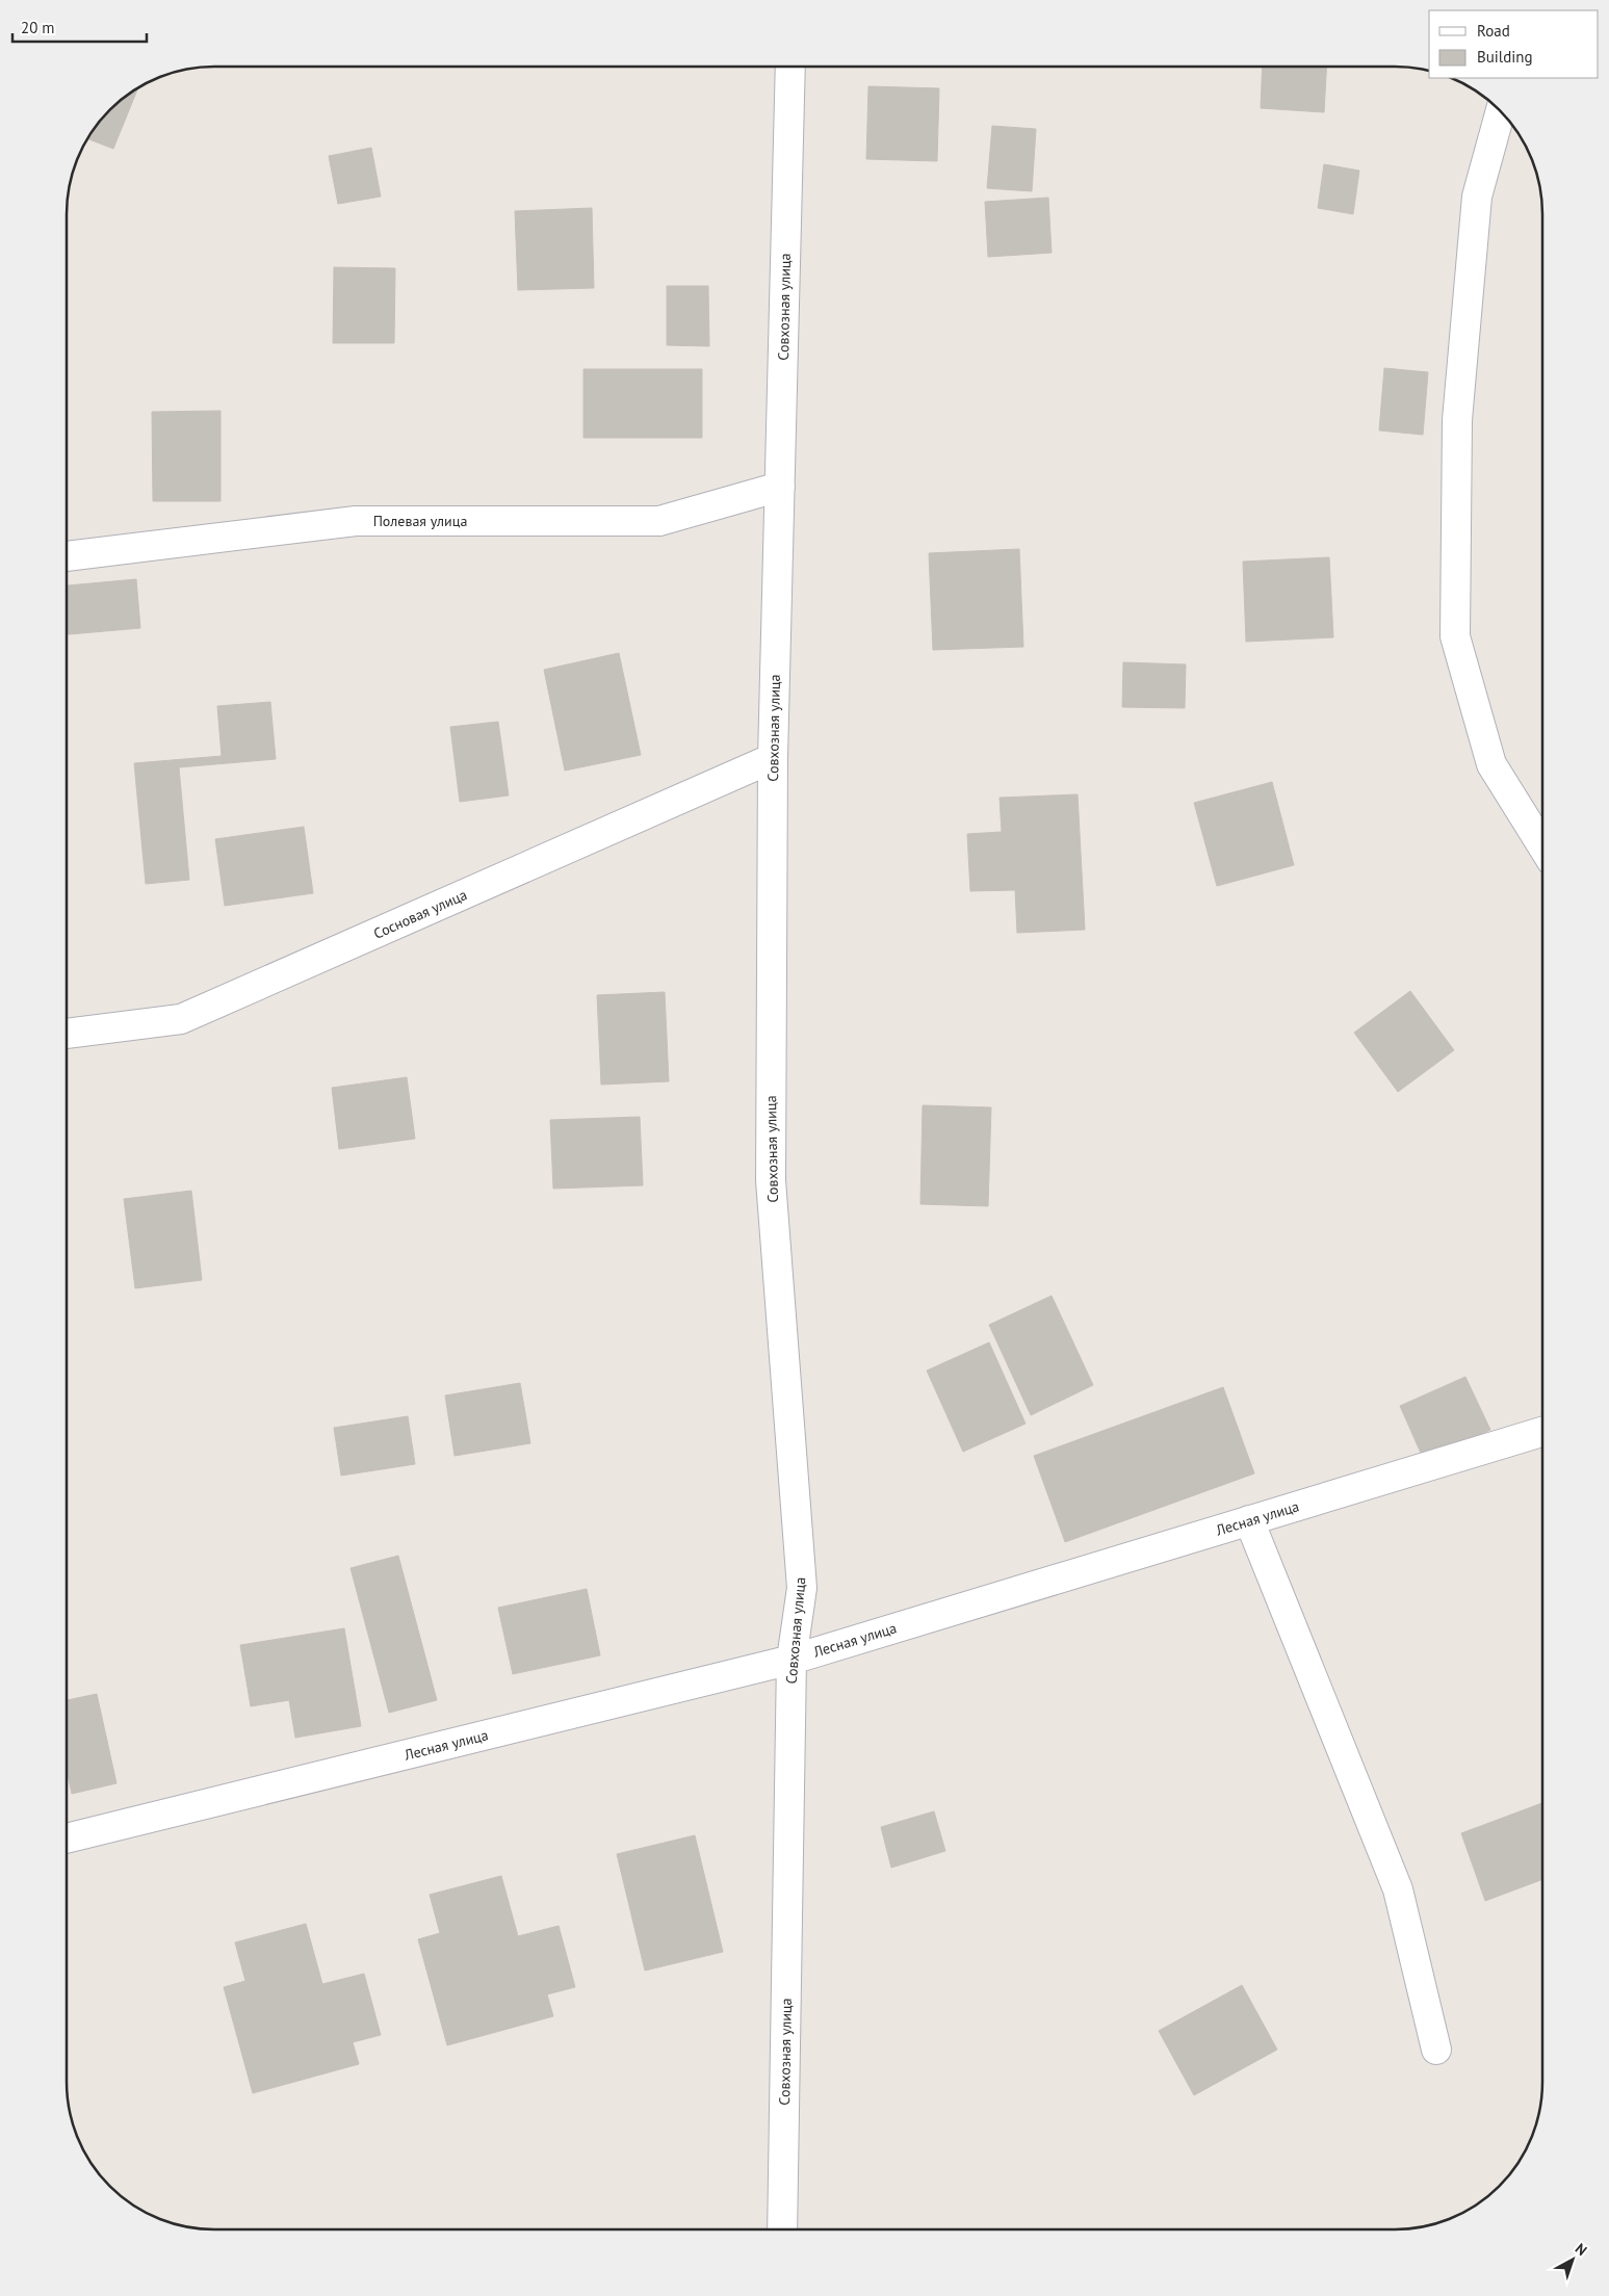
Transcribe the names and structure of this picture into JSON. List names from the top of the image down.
{
  "streets": {
    "street": [
      "Совхозная улица",
      "Полевая улица",
      "Сосновая улица",
      "Лесная улица"
    ]
  },
  "crossings": [
    ["Совхозная улица", "Полевая улица"],
    ["Совхозная улица", "Сосновая улица"],
    ["Совхозная улица", "Лесная улица"]
  ],
  "legend": ["Road", "Building"],
  "scale_bar": "20 m",
  "north": "top right"
}
